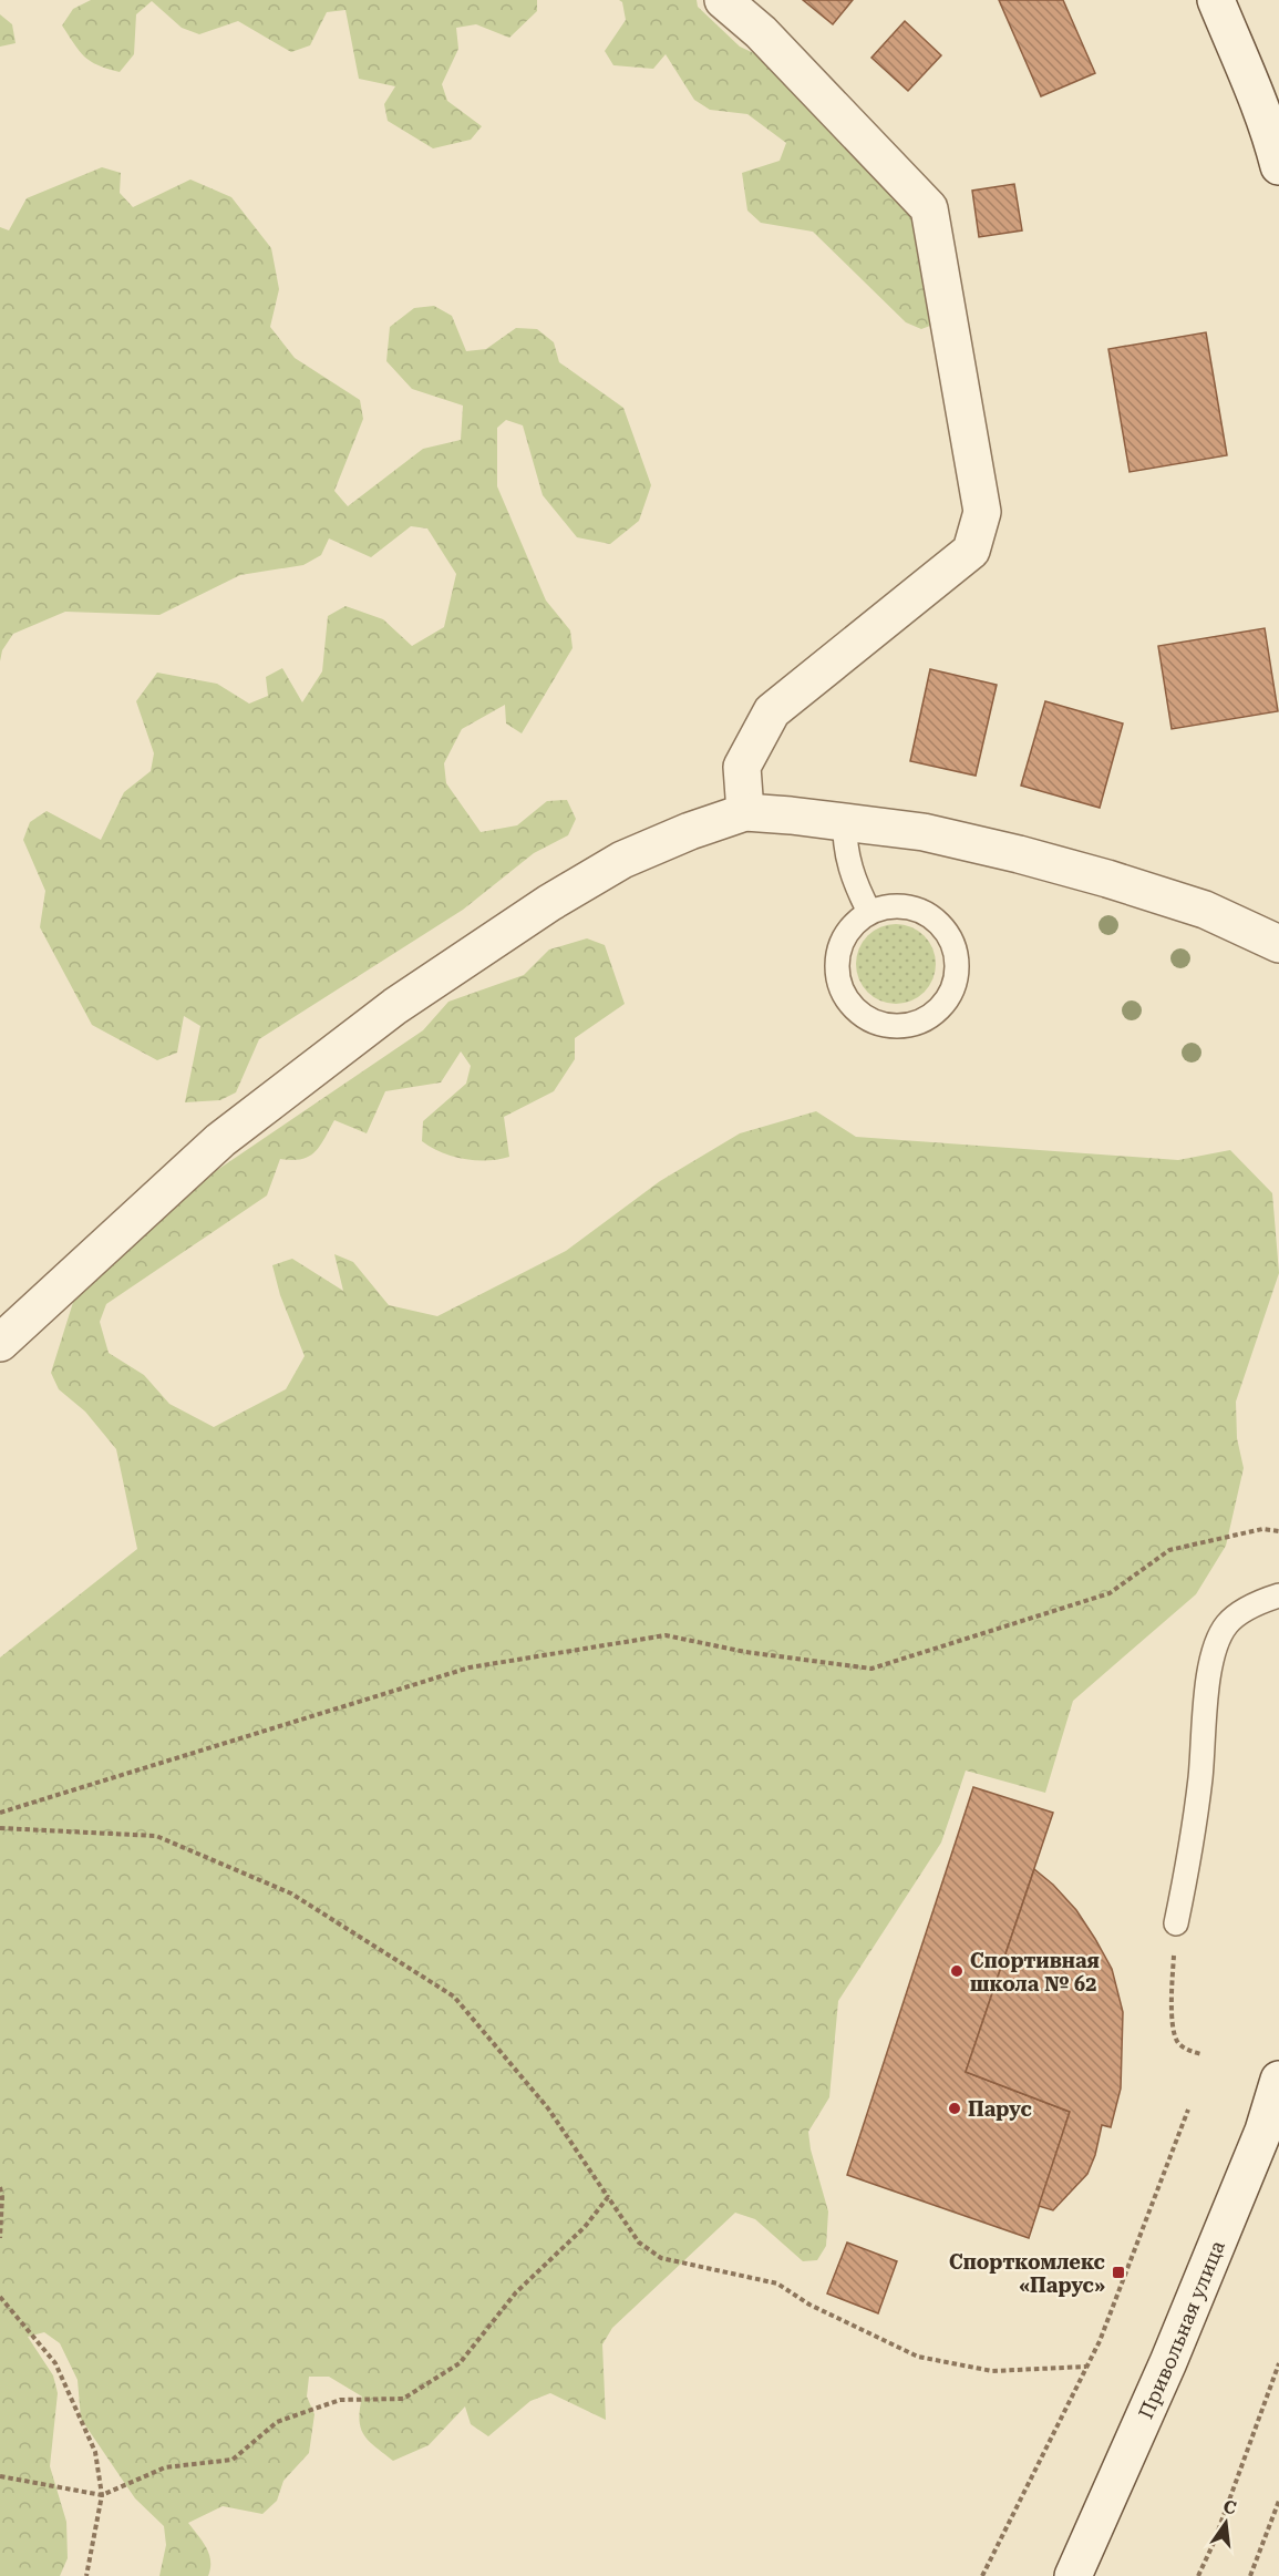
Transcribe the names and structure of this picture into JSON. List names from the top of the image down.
{
  "streets": {
    "street": ["Привольная улица"]
  },
  "places": {
    "other": ["Спортивная школа № 62", "Парус"],
    "transit": ["Спорткомлекс «Парус»"]
  },
  "north": "top"
}
